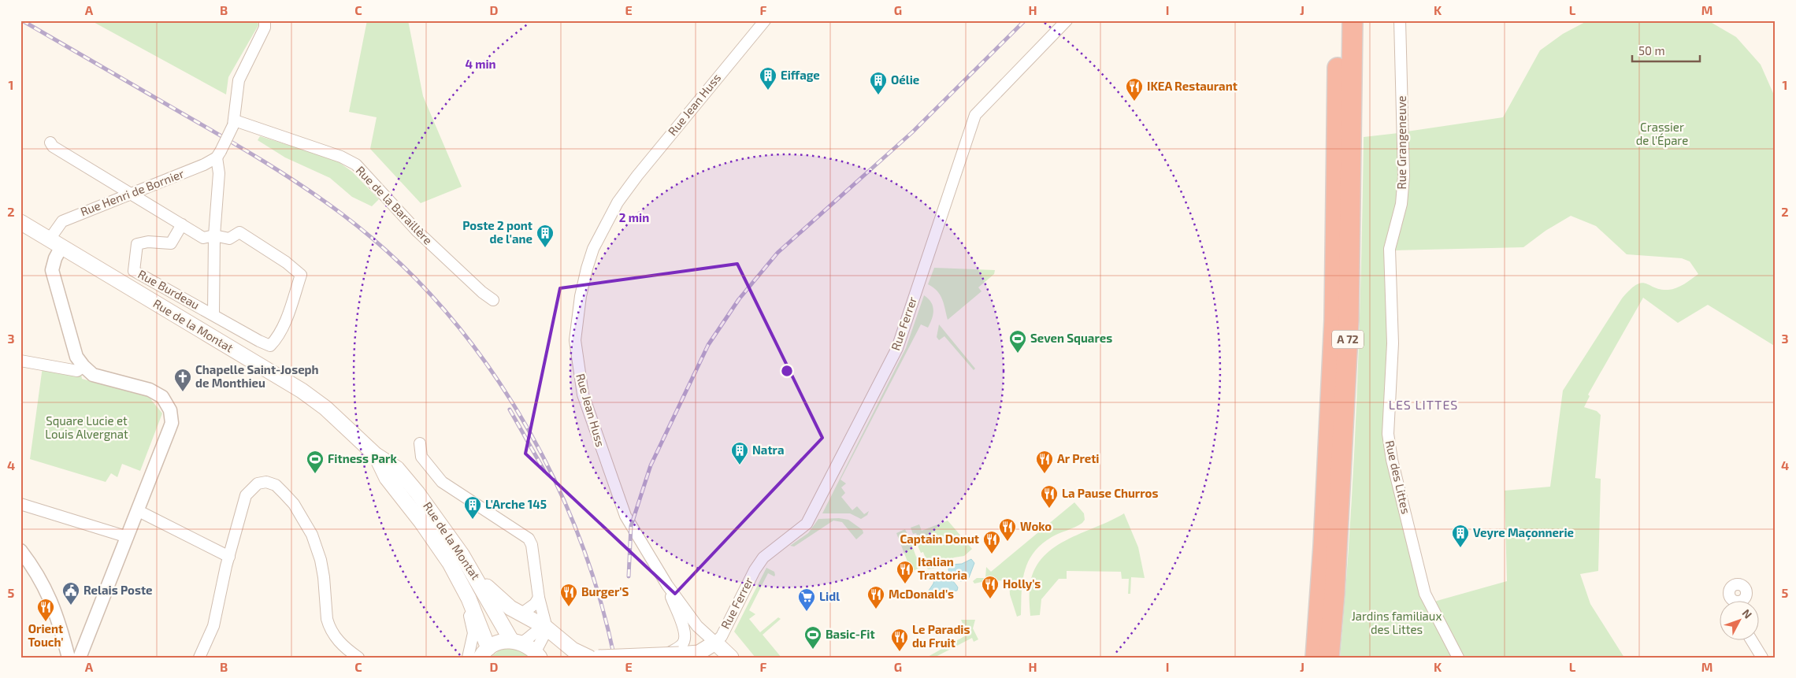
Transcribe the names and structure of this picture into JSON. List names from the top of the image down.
{
  "streets": {
    "highway": ["A 72"],
    "main road": ["Rue de la Montat"],
    "street": [
      "Rue Jean Huss",
      "Rue Grangeneuve",
      "Rue Henri de Bornier",
      "Rue de la Baraillère",
      "Rue Burdeau",
      "Rue Ferrer",
      "Rue des Littes"
    ]
  },
  "crossings": [
    ["Rue Jean Huss", "Rue Ferrer"],
    ["Rue Grangeneuve", "Rue des Littes"],
    ["Rue Henri de Bornier", "Rue Burdeau"],
    ["Rue Henri de Bornier", "Rue de la Montat"]
  ],
  "districts": ["LES LITTES"],
  "parks": ["Crassier de l'Épare", "Square Lucie et Louis Alvergnat", "Jardins familiaux des Littes"],
  "places": {
    "building": [
      "Eiffage",
      "Oélie",
      "Poste 2 pont de l'ane",
      "Natra",
      "L'Arche 145",
      "Veyre Maçonnerie"
    ],
    "restaurant": [
      "IKEA Restaurant",
      "Ar Preti",
      "La Pause Churros",
      "Woko",
      "Captain Donut",
      "Italian Trattoria",
      "Holly's",
      "Burger'S",
      "McDonald's",
      "Orient Touch'",
      "Le Paradis du Fruit"
    ],
    "sports": ["Seven Squares", "Fitness Park", "Basic-Fit"],
    "church": ["Chapelle Saint-Joseph de Monthieu"],
    "public building": ["Relais Poste"],
    "supermarket": ["Lidl"]
  },
  "scale_bar": "50 m",
  "north": "top right",
  "grid": {
    "columns": [
      "A",
      "B",
      "C",
      "D",
      "E",
      "F",
      "G",
      "H",
      "I",
      "J",
      "K",
      "L",
      "M"
    ],
    "rows": [
      "1",
      "2",
      "3",
      "4",
      "5"
    ]
  },
  "rings": ["4 min", "2 min"]
}
